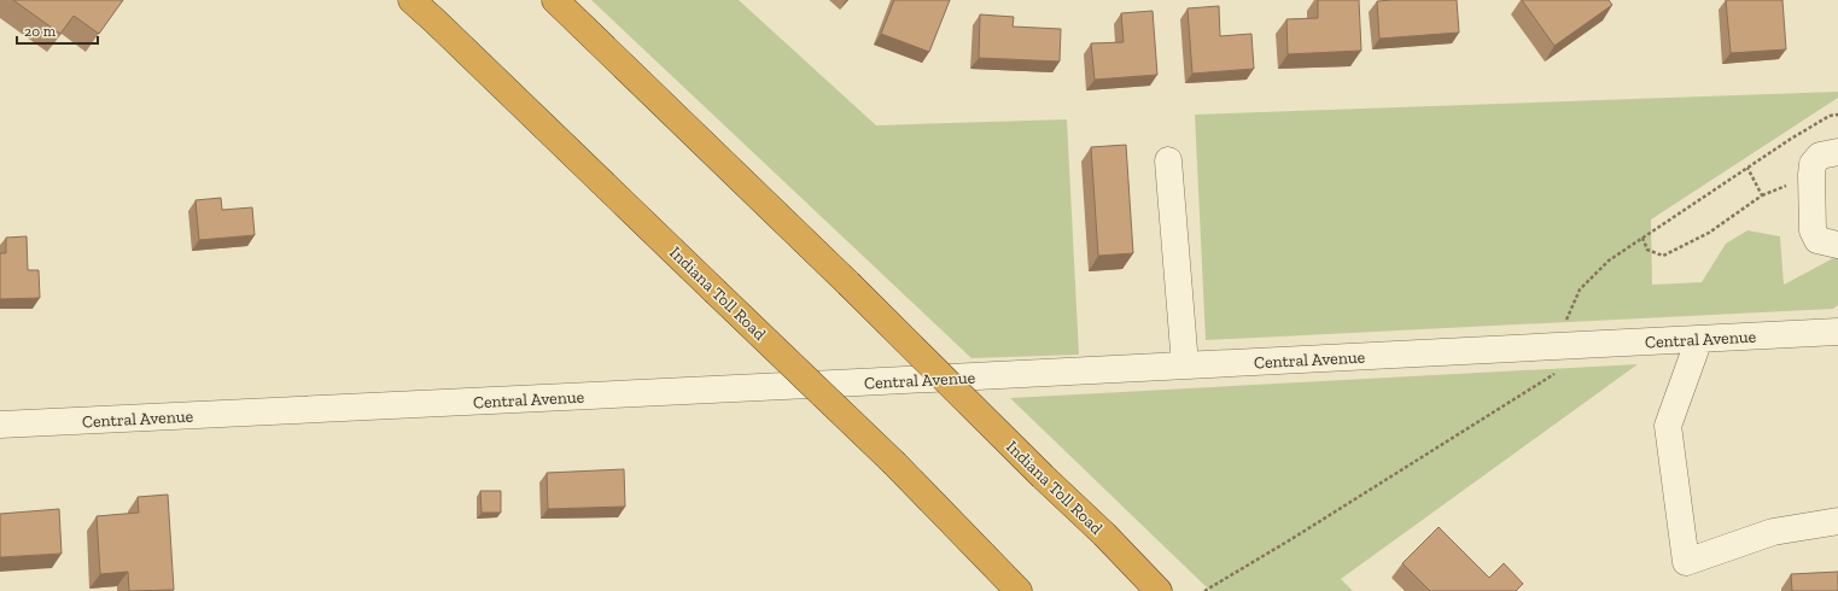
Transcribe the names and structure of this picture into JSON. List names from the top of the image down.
{
  "streets": {
    "highway": ["Indiana Toll Road"],
    "street": ["Central Avenue"]
  },
  "scale_bar": "20 m"
}
